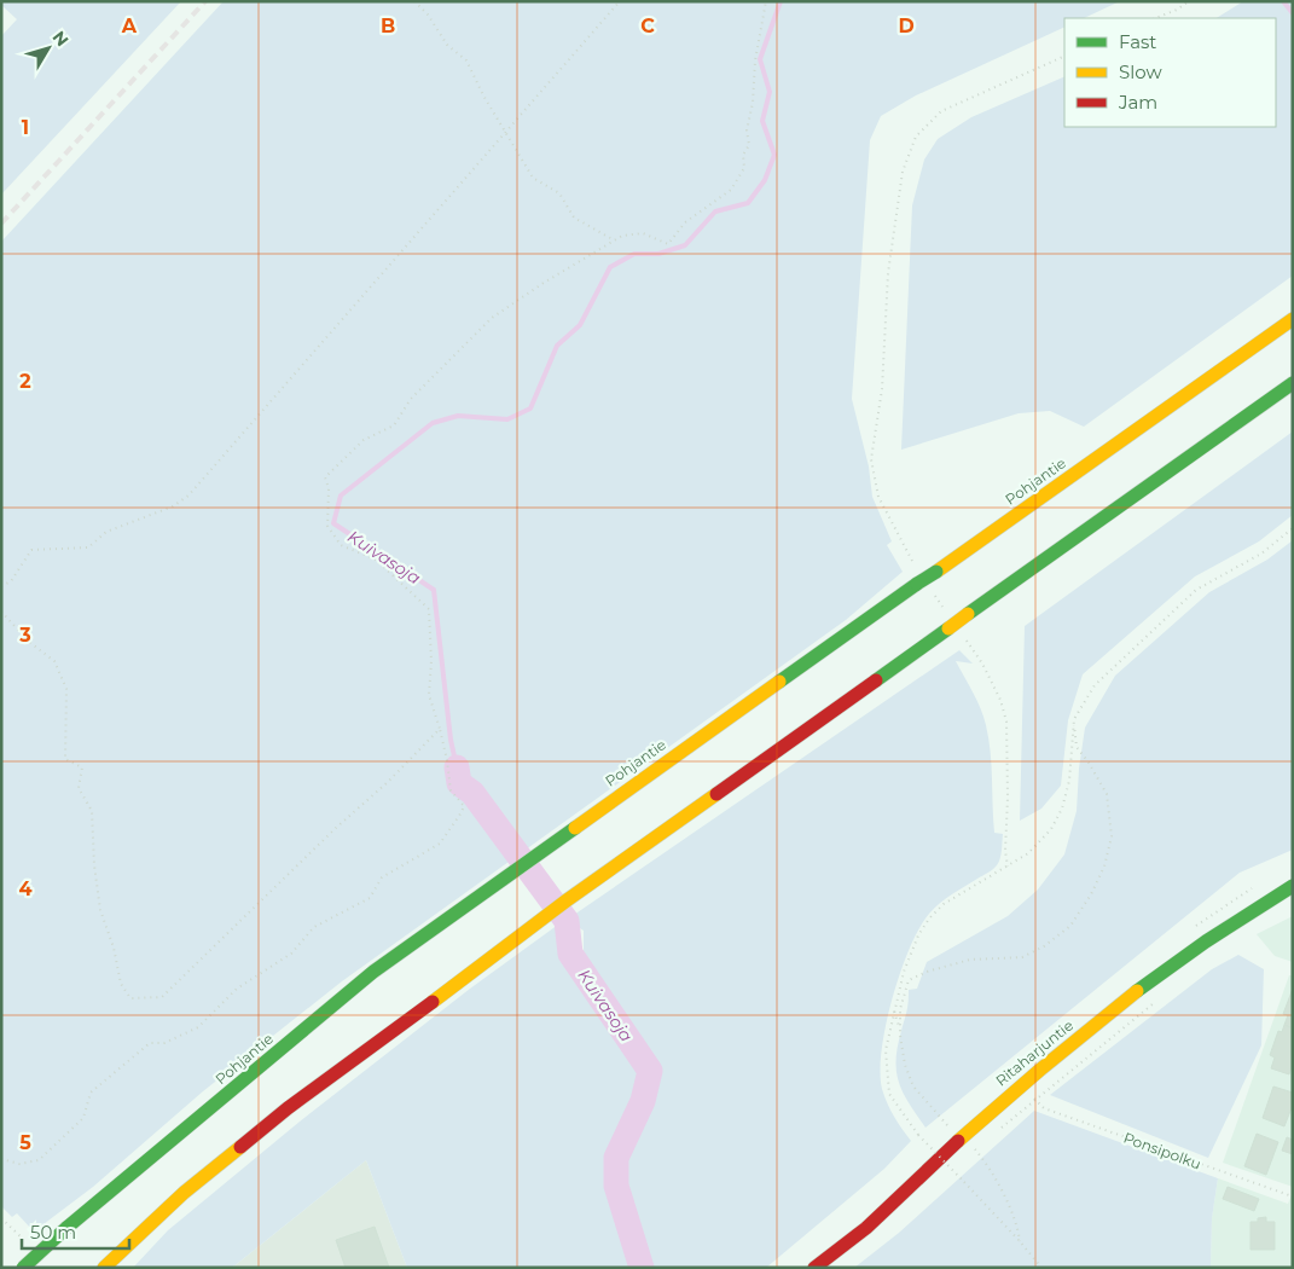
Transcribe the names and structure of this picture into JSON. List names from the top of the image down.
{
  "streets": {
    "main road": ["Pohjantie", "Ritaharjuntie"],
    "path": ["Ponsipolku"]
  },
  "water": ["Kuivasoja"],
  "legend": ["Fast", "Slow", "Jam"],
  "scale_bar": "50 m",
  "north": "top right",
  "grid": {
    "columns": [
      "A",
      "B",
      "C",
      "D"
    ],
    "rows": [
      "1",
      "2",
      "3",
      "4",
      "5"
    ]
  }
}
